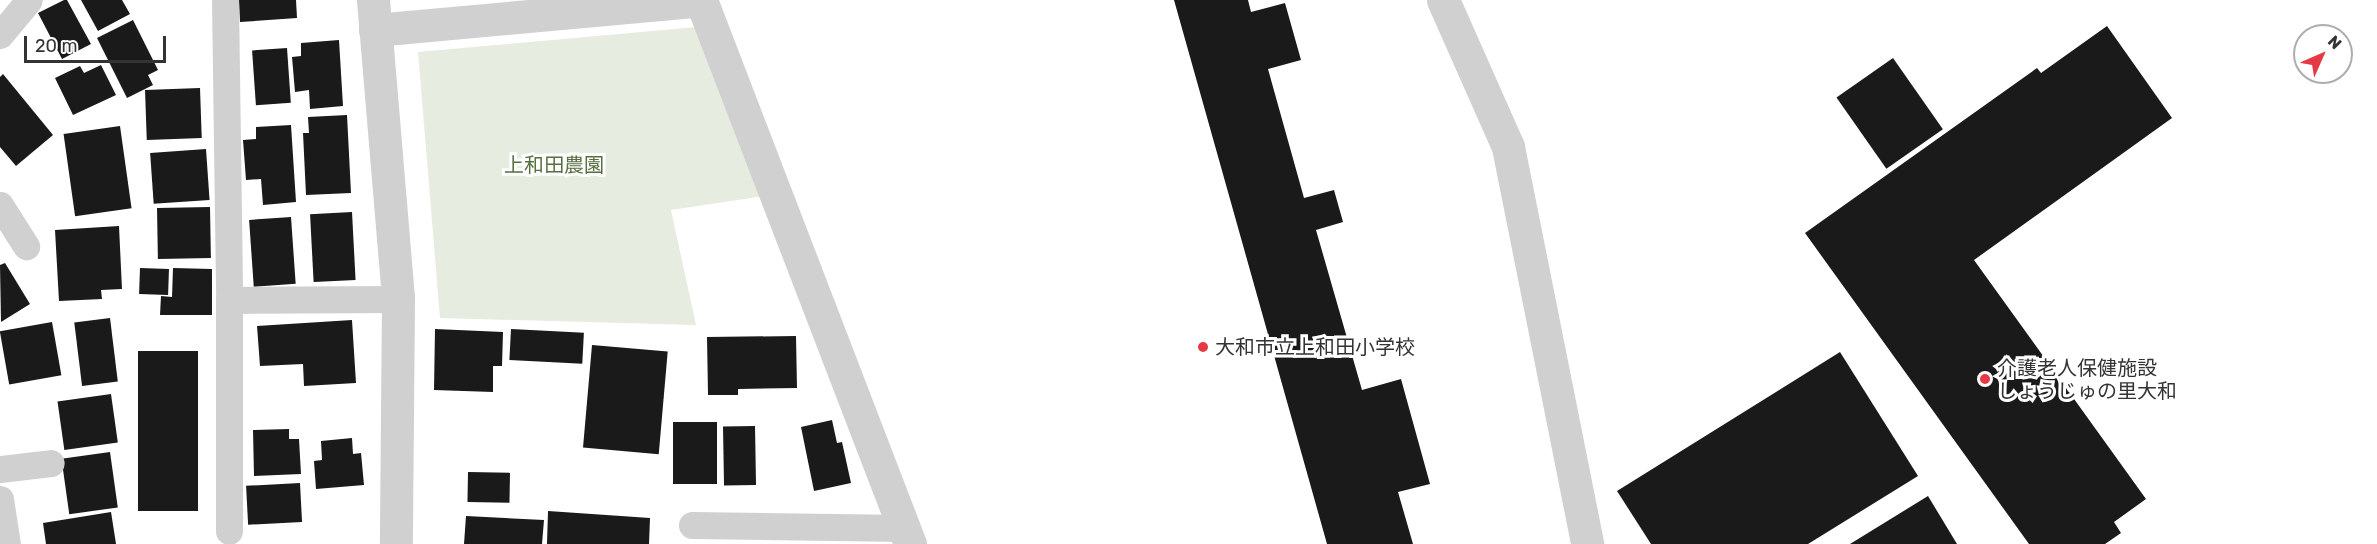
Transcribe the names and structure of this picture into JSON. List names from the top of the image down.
{
  "parks": ["上和田農園"],
  "places": ["大和市立上和田小学校", "介護老人保健施設 しょうじゅの里大和"],
  "scale_bar": "20 m",
  "north": "top right"
}
